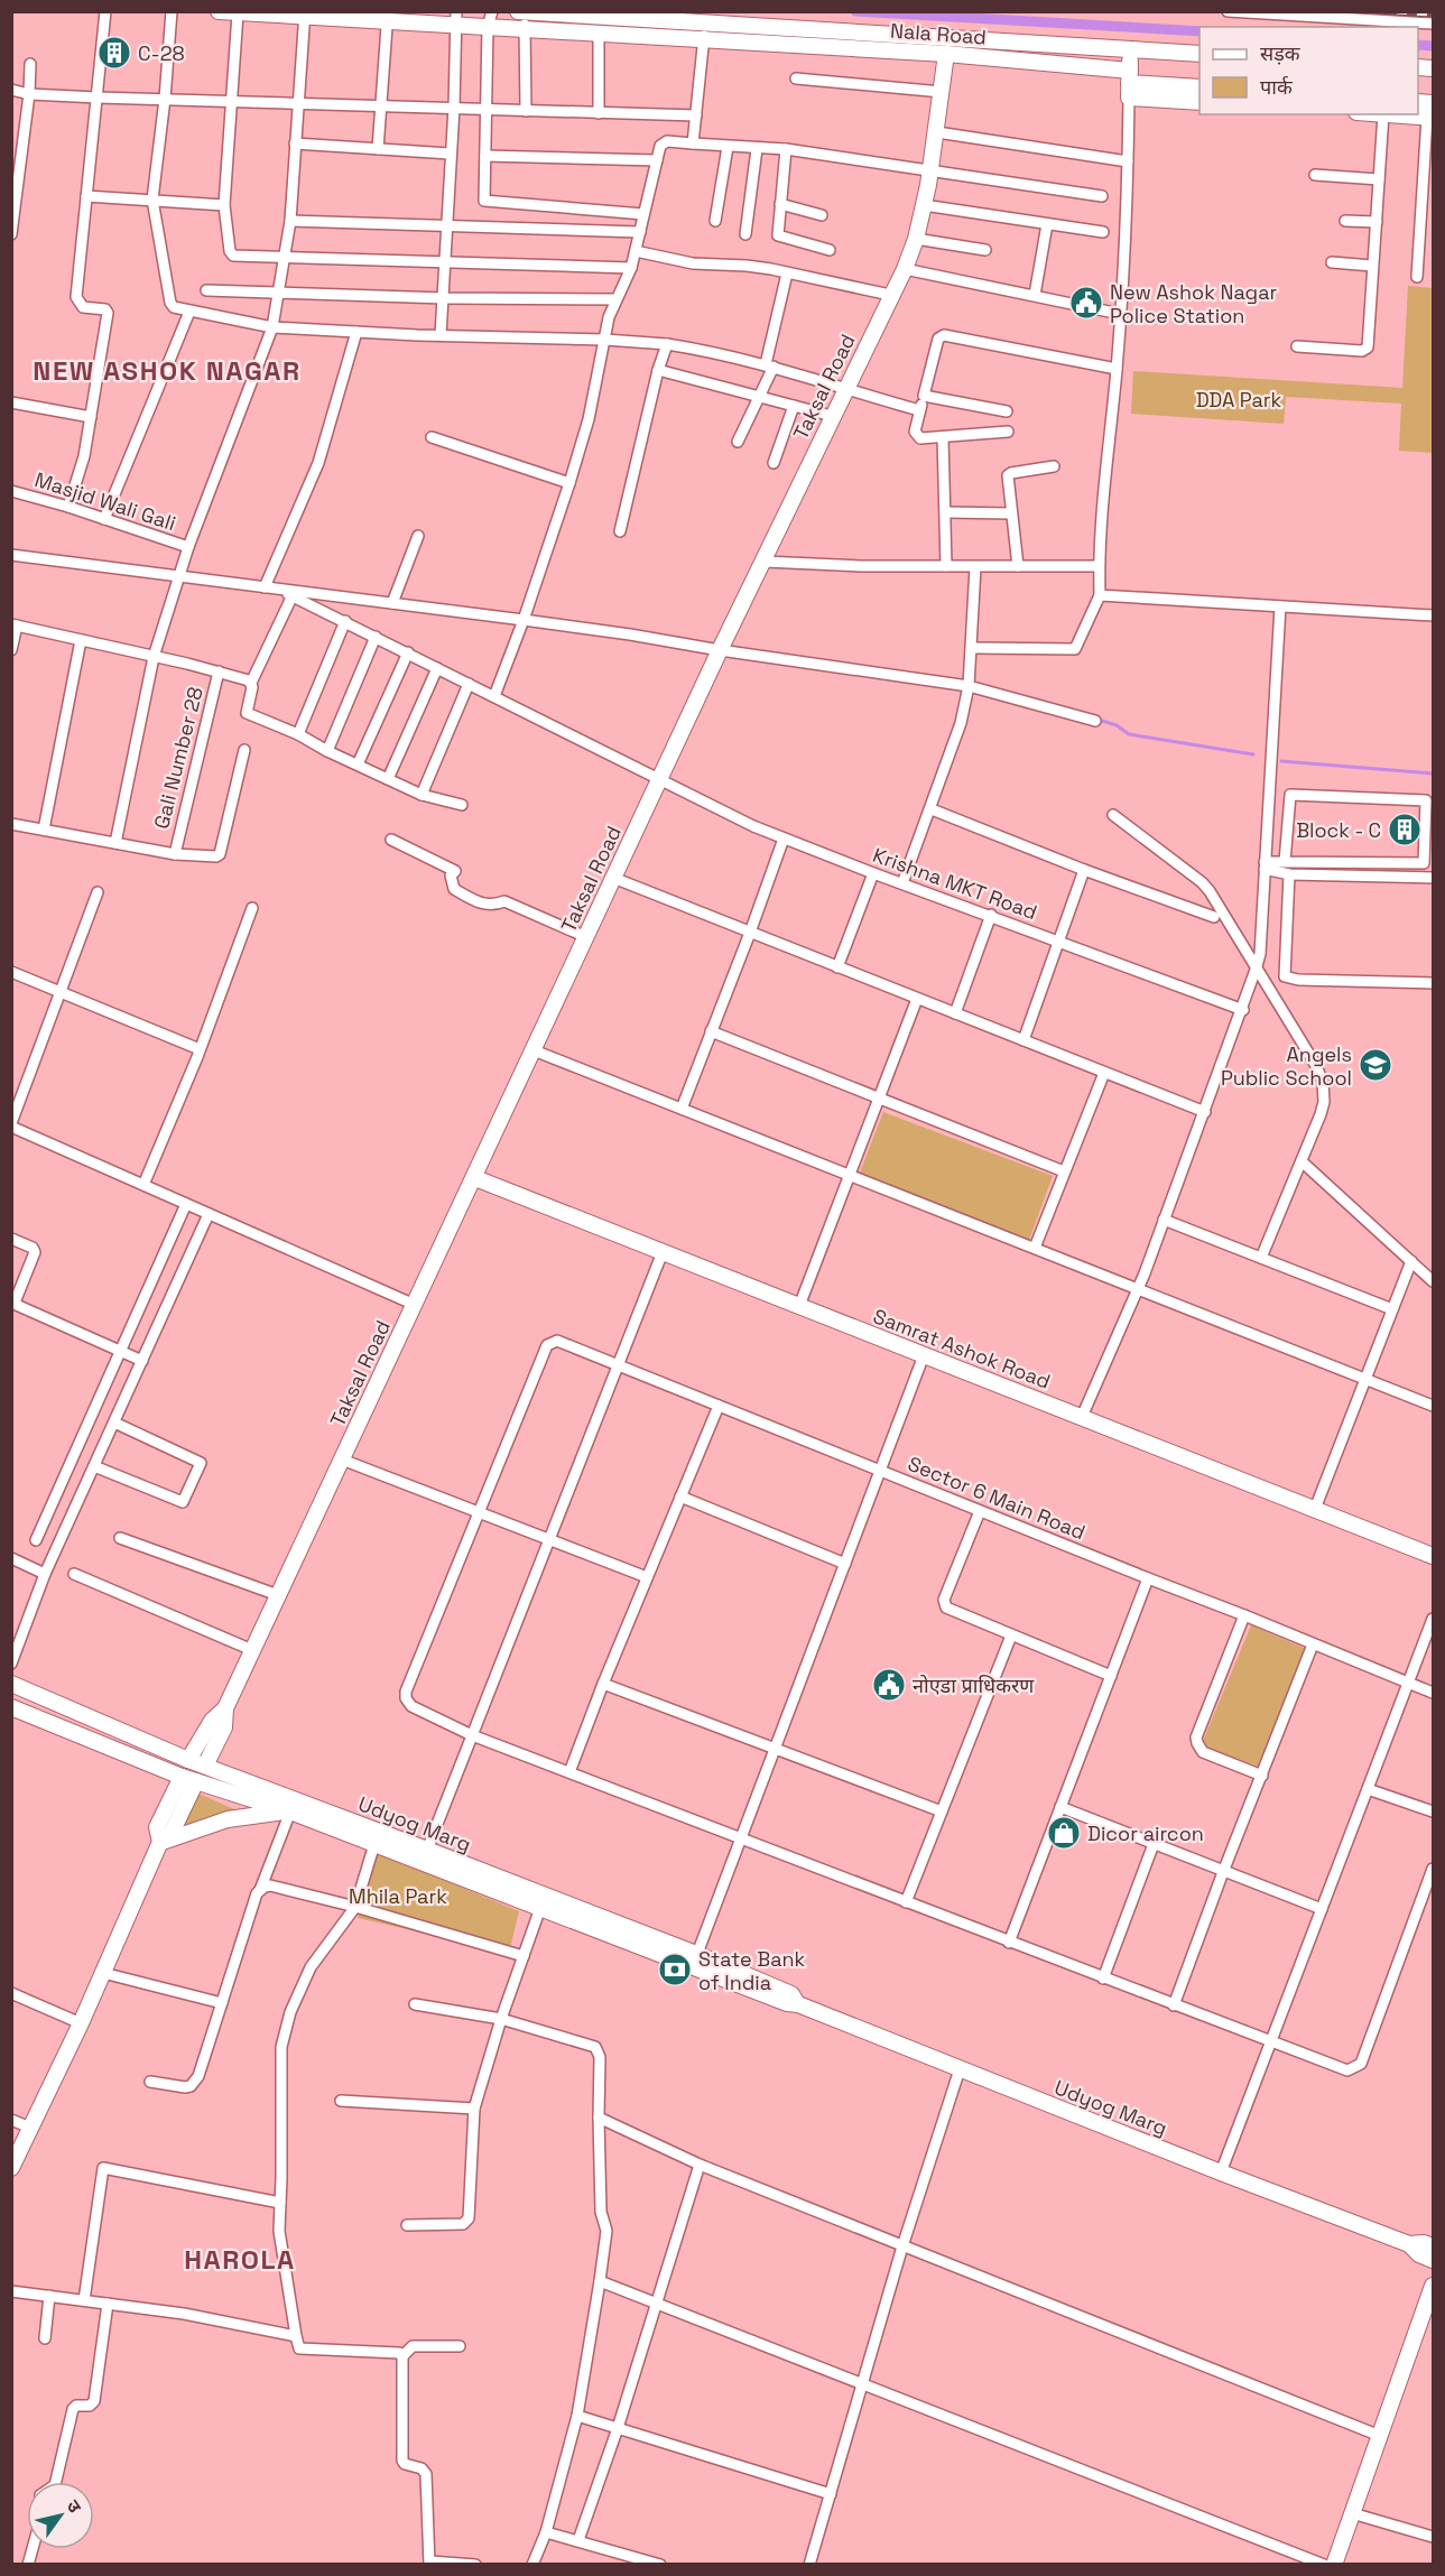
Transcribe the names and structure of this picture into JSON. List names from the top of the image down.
{
  "streets": {
    "street": [
      "Nala Road",
      "Taksal Road",
      "Masjid Wali Gali",
      "Gali Number 28",
      "Krishna MKT Road",
      "Samrat Ashok Road",
      "Sector 6 Main Road",
      "Udyog Marg"
    ]
  },
  "crossings": [
    ["Nala Road", "Taksal Road"],
    ["Taksal Road", "Krishna MKT Road"],
    ["Taksal Road", "Samrat Ashok Road"],
    ["Taksal Road", "Udyog Marg"]
  ],
  "districts": ["NEW ASHOK NAGAR", "HAROLA"],
  "parks": ["DDA Park", "Mhila Park"],
  "places": {
    "building": ["C-28", "Block - C"],
    "public building": ["New Ashok Nagar Police Station", "नोएडा प्राधिकरण"],
    "school or university": ["Angels Public School"],
    "shop": ["Dicor aircon"],
    "bank": ["State Bank of India"]
  },
  "legend": ["सड़क", "पार्क"],
  "north": "top right"
}
